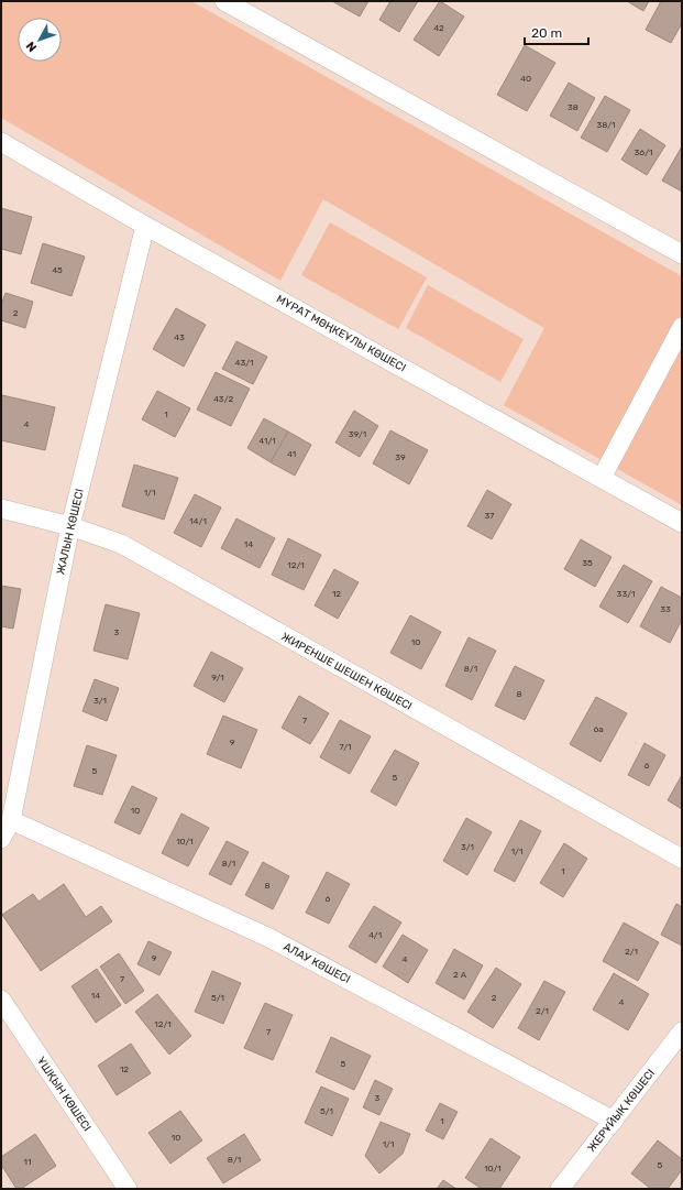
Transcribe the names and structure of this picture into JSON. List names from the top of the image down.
{
  "streets": {
    "street": [
      "МҰРАТ МӨҢКЕҰЛЫ КӨШЕСІ",
      "ЖАЛЫН КӨШЕСІ",
      "ЖИРЕНШЕ ШЕШЕН КӨШЕСІ",
      "АЛАУ КӨШЕСІ",
      "ҰШҚЫН КӨШЕСІ",
      "ЖЕРҰЙЫҚ КӨШЕСІ"
    ]
  },
  "crossings": [
    ["МҰРАТ МӨҢКЕҰЛЫ КӨШЕСІ", "ЖАЛЫН КӨШЕСІ"],
    ["ЖАЛЫН КӨШЕСІ", "ЖИРЕНШЕ ШЕШЕН КӨШЕСІ"],
    ["ЖАЛЫН КӨШЕСІ", "АЛАУ КӨШЕСІ"],
    ["АЛАУ КӨШЕСІ", "ЖЕРҰЙЫҚ КӨШЕСІ"]
  ],
  "house_numbers": [
    "42",
    "40",
    "38",
    "38/1",
    "36/1",
    "45",
    "2",
    "43",
    "43/1",
    "43/2",
    "1",
    "4",
    "39/1",
    "41/1",
    "41",
    "39",
    "1/1",
    "37",
    "14/1",
    "14",
    "35",
    "12/1",
    "12",
    "33/1",
    "33",
    "3",
    "10",
    "8/1",
    "9/1",
    "8",
    "3/1",
    "7",
    "6а",
    "9",
    "7/1",
    "6",
    "5",
    "5",
    "10",
    "10/1",
    "3/1",
    "1/1",
    "8/1",
    "1",
    "8",
    "6",
    "4/1",
    "2/1",
    "9",
    "4",
    "2 А",
    "7",
    "14",
    "5/1",
    "2",
    "4",
    "2/1",
    "12/1",
    "7",
    "5",
    "12",
    "3",
    "5/1",
    "1",
    "10",
    "1/1",
    "8/1",
    "11",
    "5",
    "10/1"
  ],
  "scale_bar": "20 m",
  "north": "bottom left"
}
